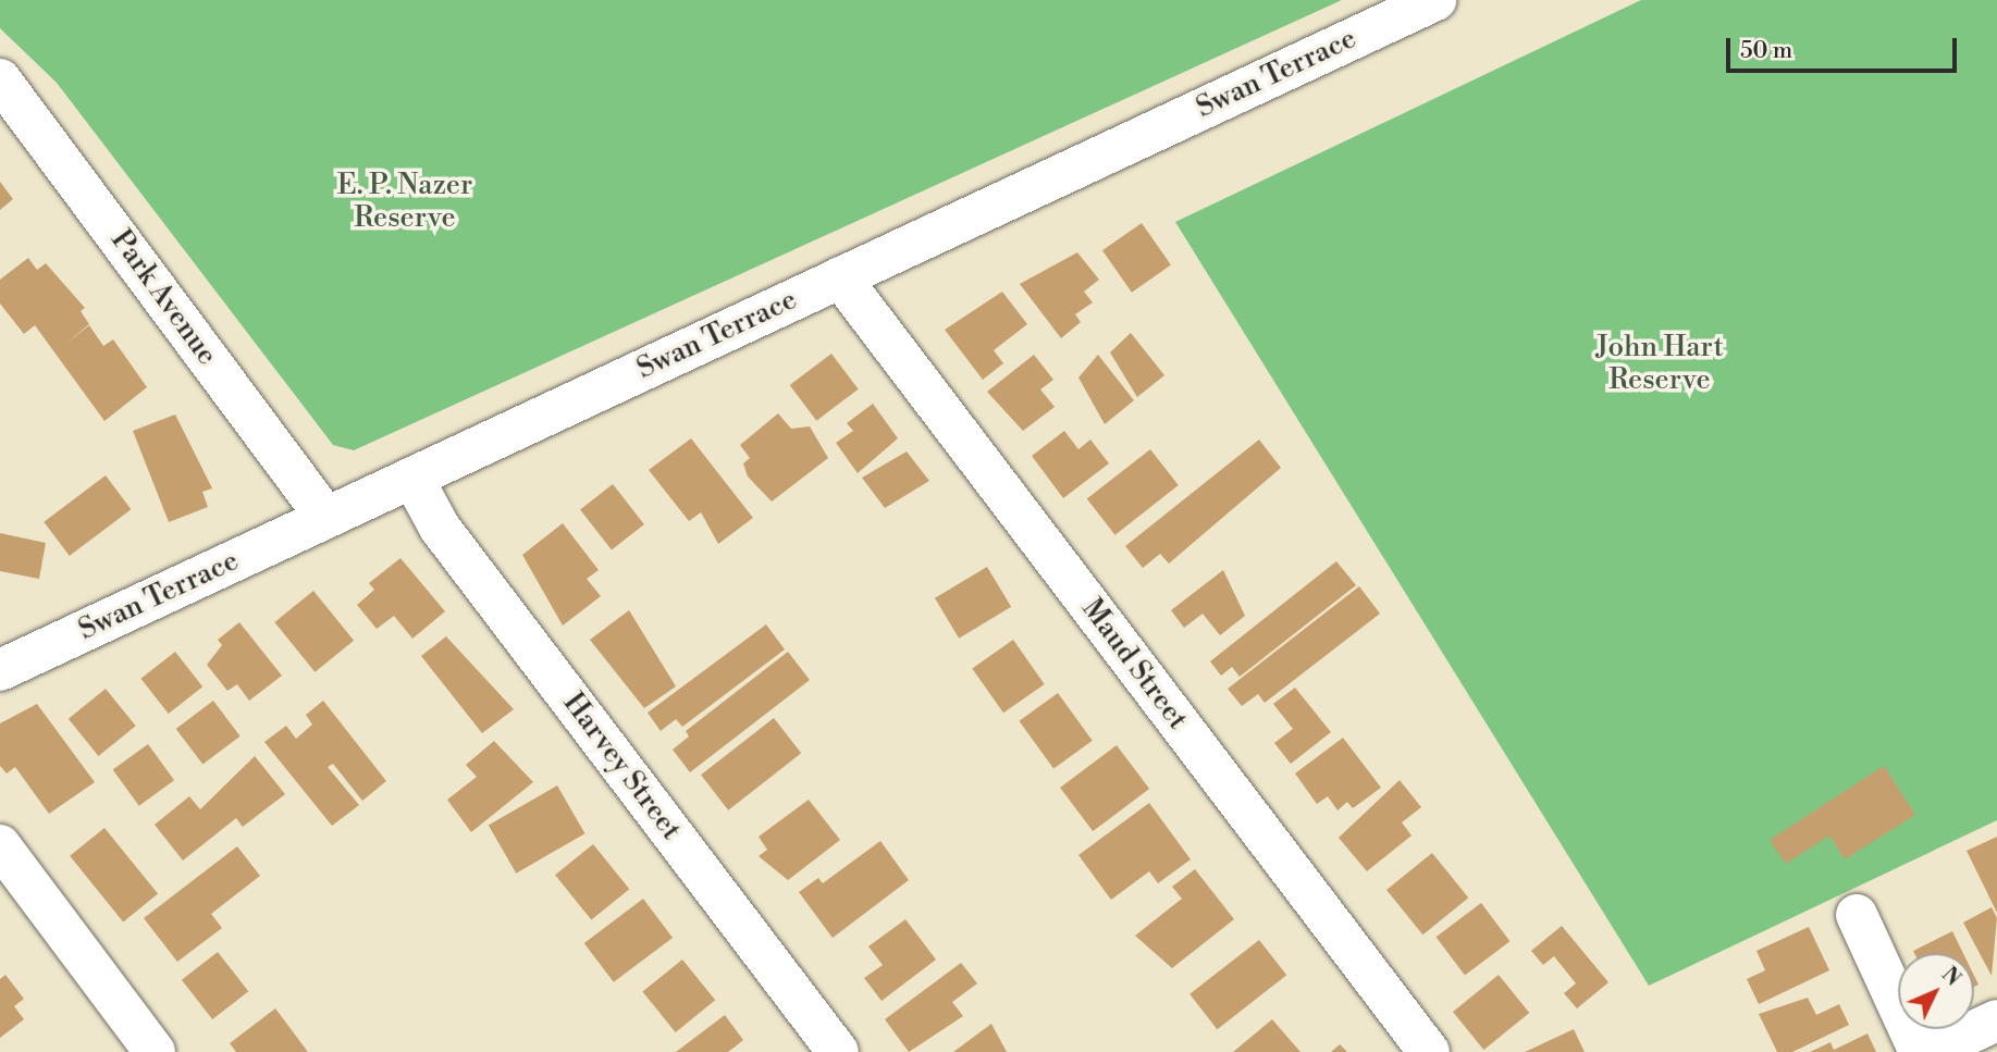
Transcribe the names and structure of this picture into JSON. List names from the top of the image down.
{
  "streets": {
    "street": [
      "Swan Terrace",
      "Park Avenue",
      "Maud Street",
      "Harvey Street"
    ]
  },
  "crossings": [
    ["Swan Terrace", "Park Avenue"],
    ["Swan Terrace", "Maud Street"],
    ["Swan Terrace", "Harvey Street"]
  ],
  "parks": ["E. P. Nazer Reserve", "John Hart Reserve"],
  "scale_bar": "50 m",
  "north": "top right"
}
